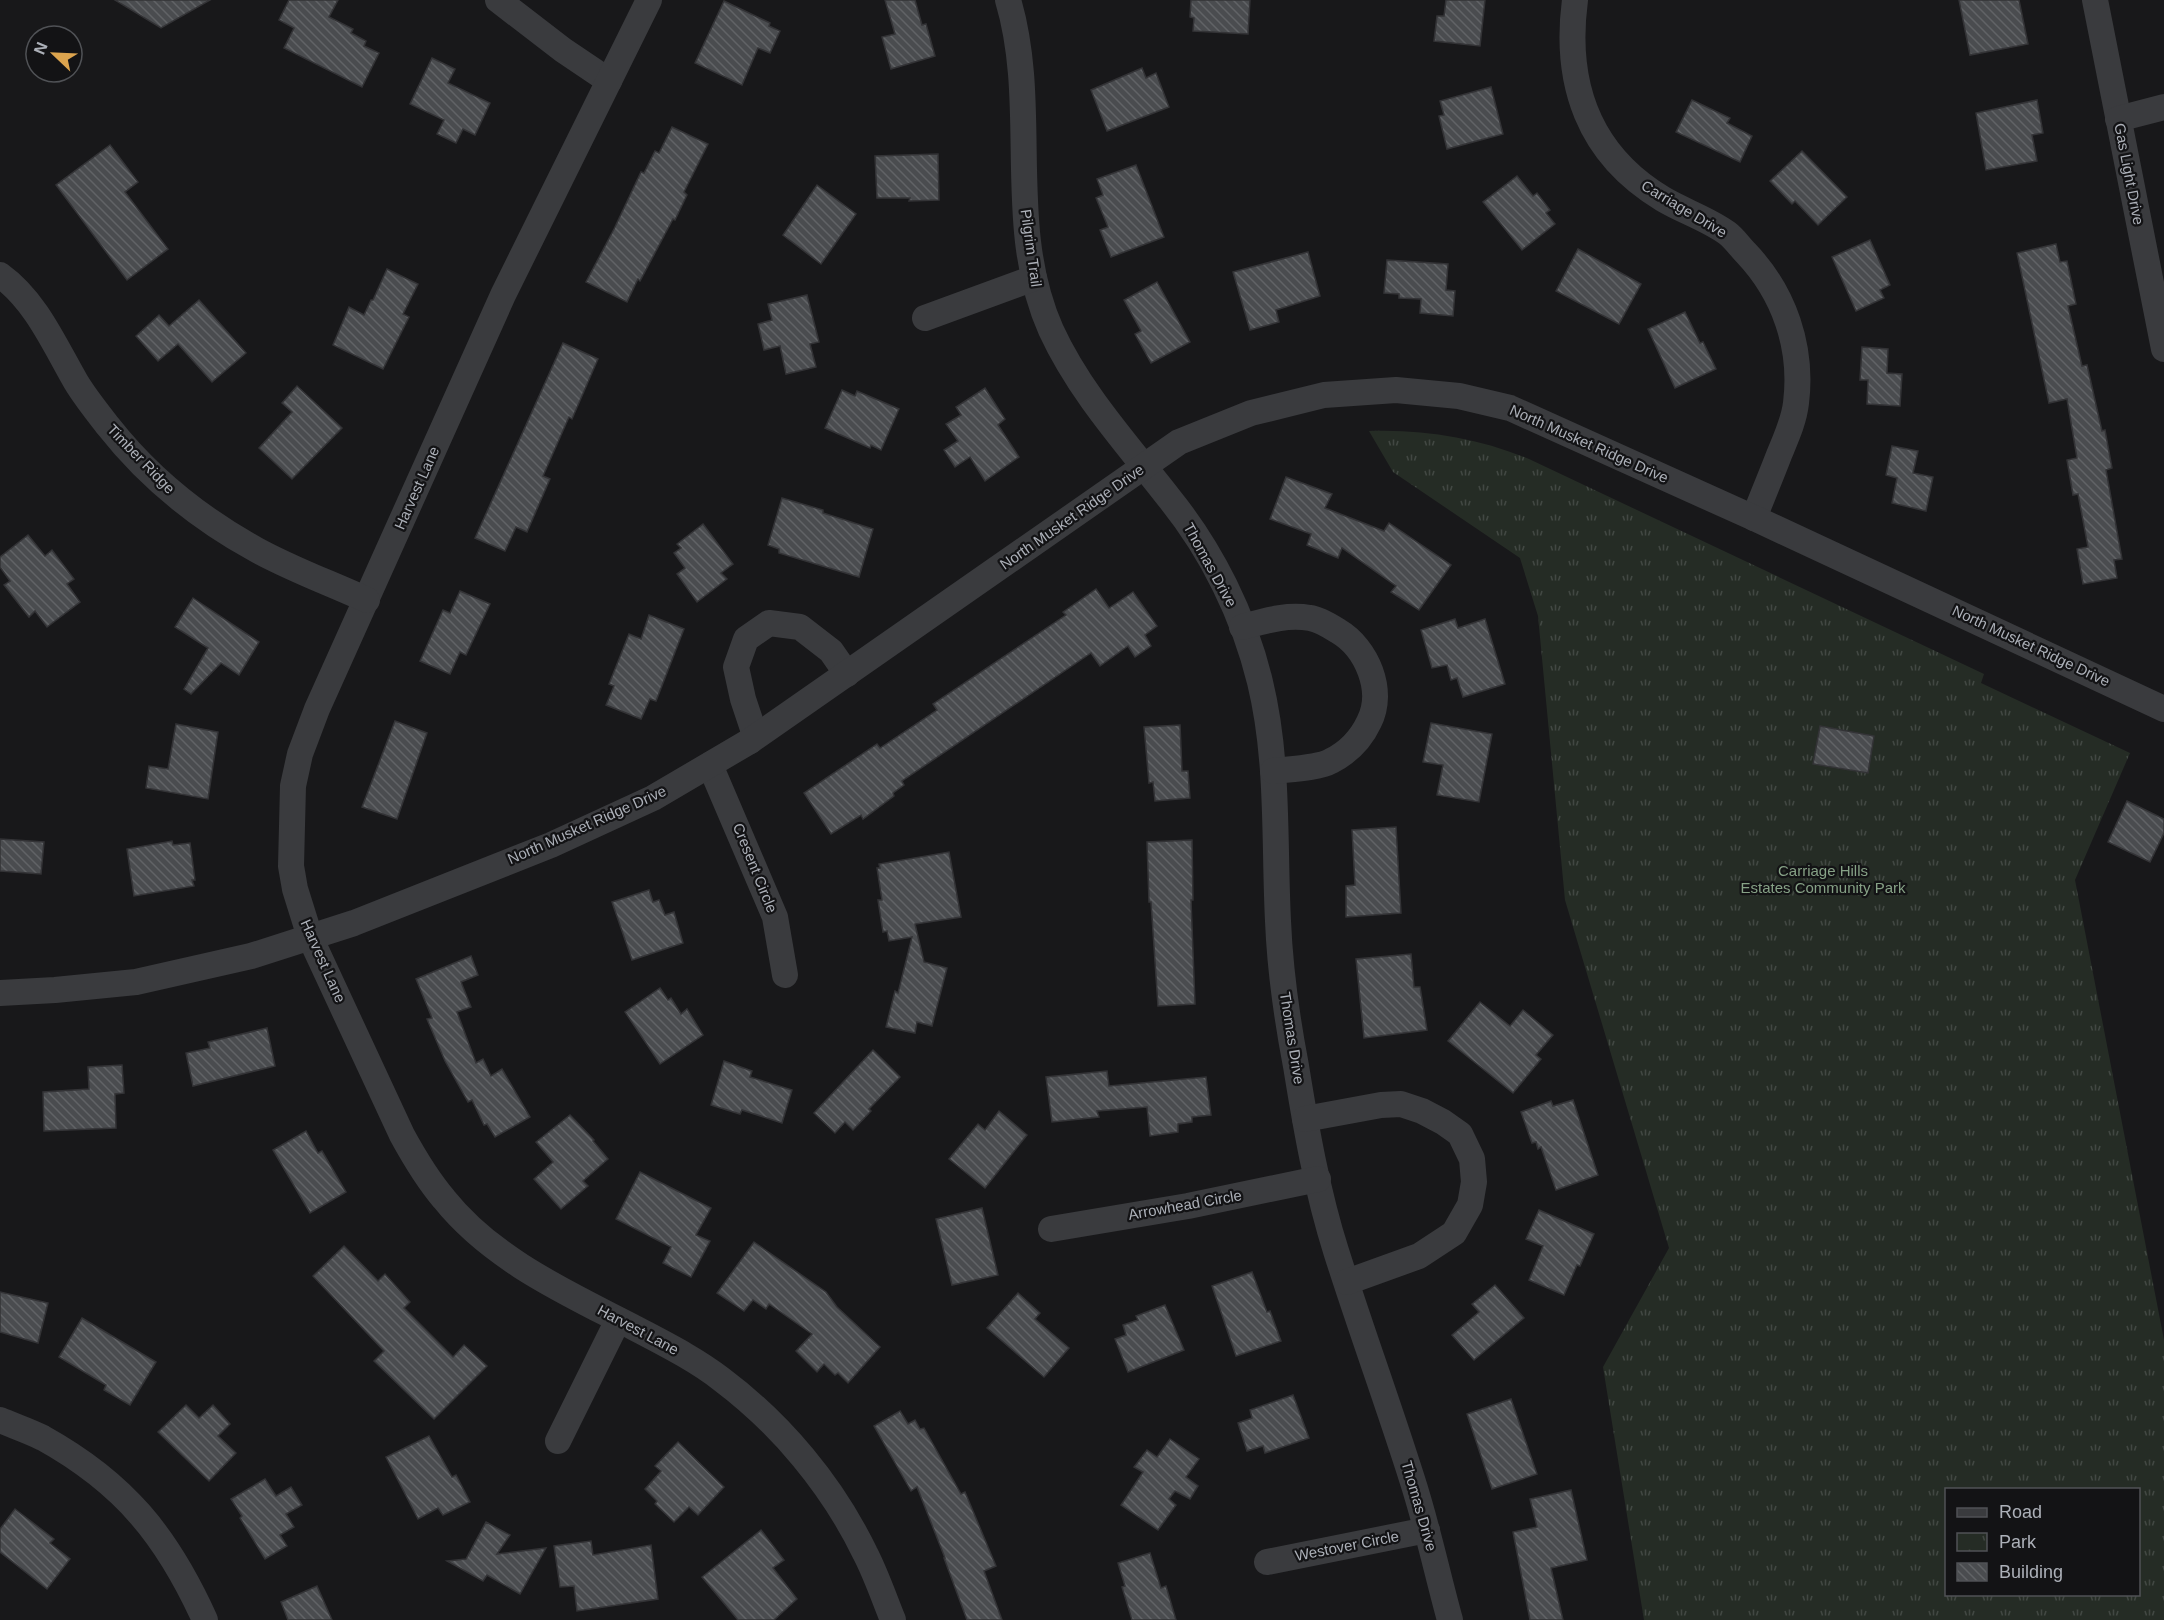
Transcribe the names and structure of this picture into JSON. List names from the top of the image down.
{
  "streets": {
    "street": [
      "Gas Light Drive",
      "Carriage Drive",
      "Pilgrim Trail",
      "North Musket Ridge Drive",
      "Timber Ridge",
      "Harvest Lane",
      "Thomas Drive",
      "Cresent Circle",
      "Arrowhead Circle",
      "Westover Circle"
    ]
  },
  "crossings": [
    ["Carriage Drive", "North Musket Ridge Drive"],
    ["Pilgrim Trail", "North Musket Ridge Drive"],
    ["Pilgrim Trail", "Thomas Drive"],
    ["North Musket Ridge Drive", "Harvest Lane"],
    ["North Musket Ridge Drive", "Thomas Drive"],
    ["North Musket Ridge Drive", "Cresent Circle"],
    ["Timber Ridge", "Harvest Lane"],
    ["Thomas Drive", "Arrowhead Circle"],
    ["Thomas Drive", "Westover Circle"]
  ],
  "parks": ["Carriage Hills Estates Community Park"],
  "legend": ["Road", "Park", "Building"],
  "north": "top left"
}
